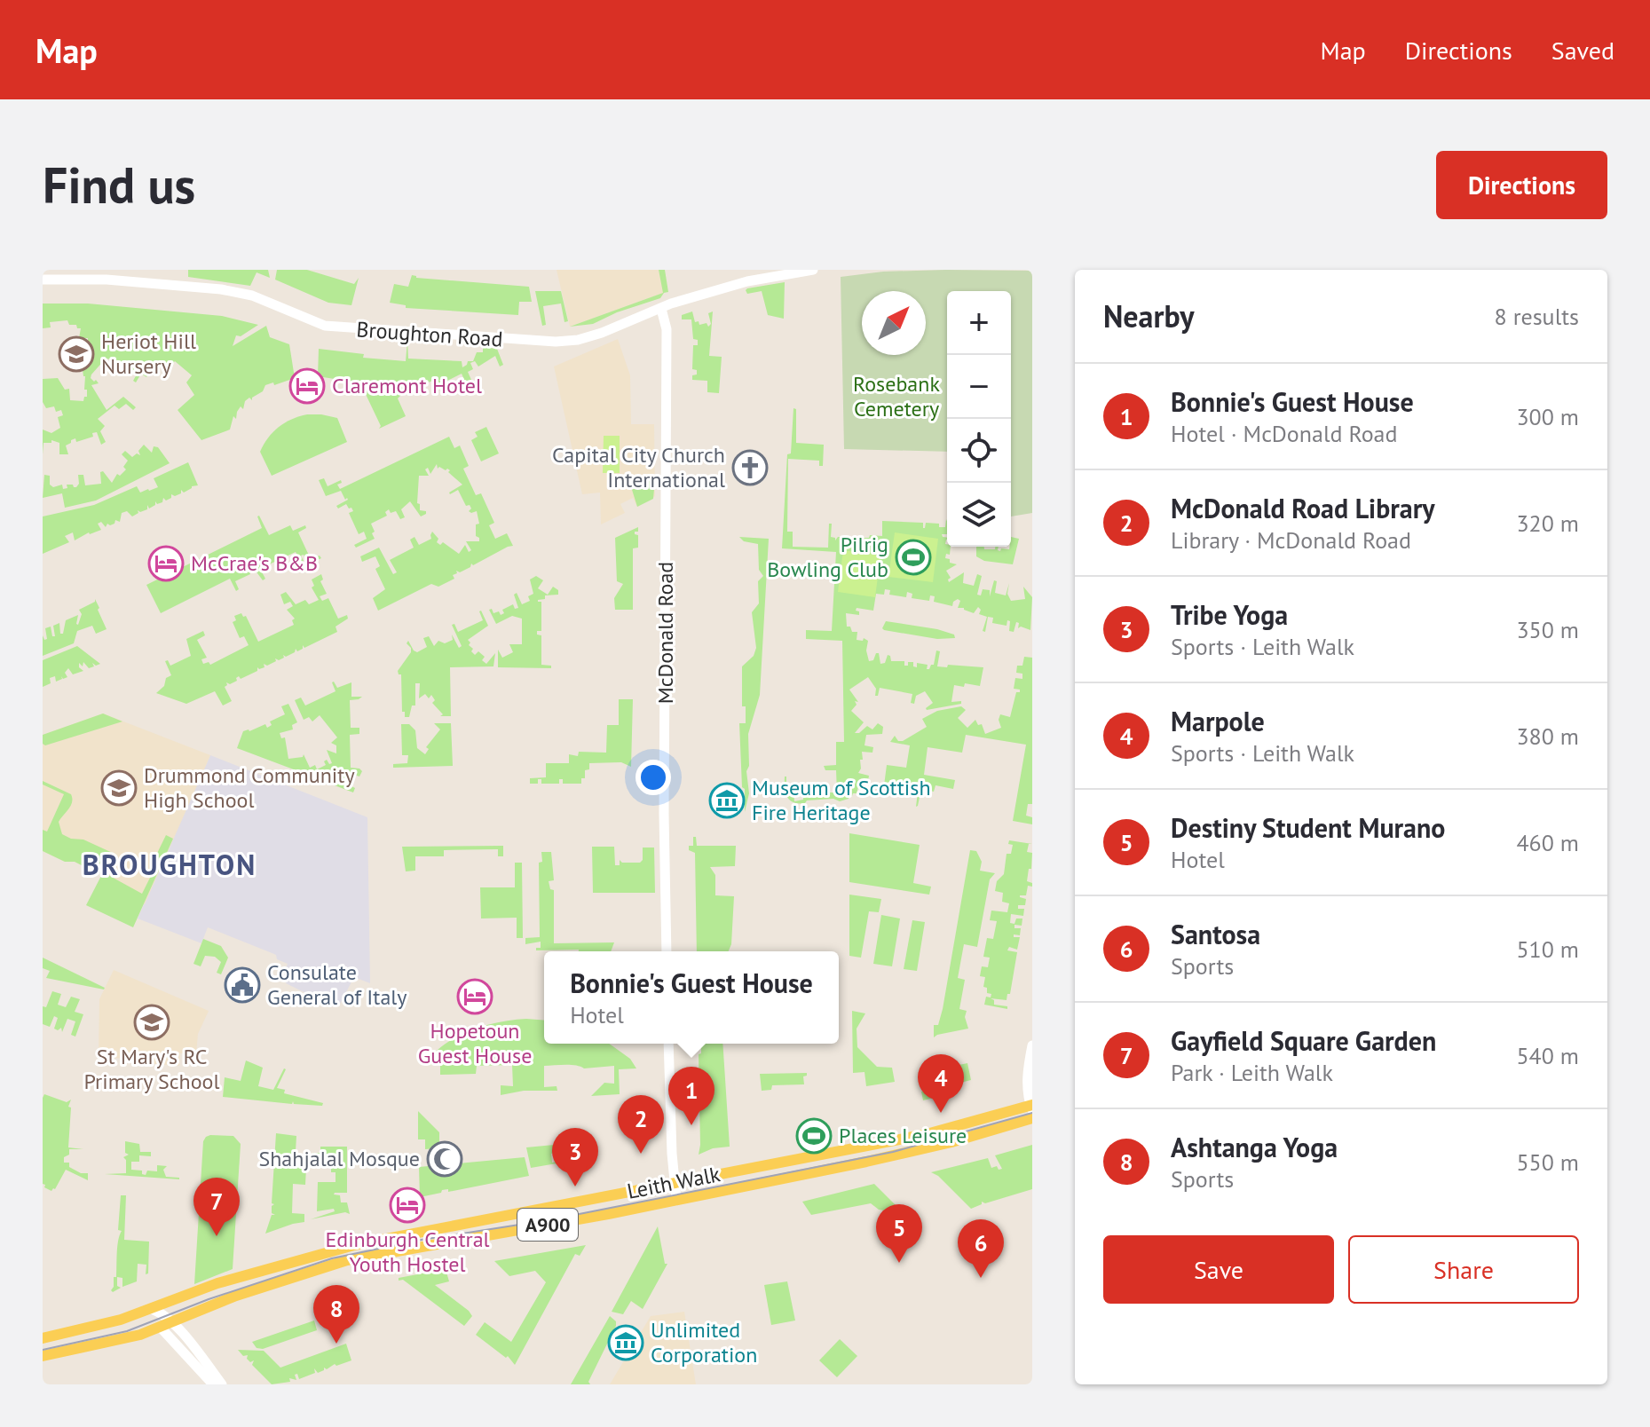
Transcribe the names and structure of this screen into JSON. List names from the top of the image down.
{
  "streets": {
    "main road": [
      "Broughton Road",
      "McDonald Road",
      "Leith Walk",
      "A900"
    ]
  },
  "crossings": [
    ["Broughton Road", "McDonald Road"],
    ["Leith Walk", "A900"]
  ],
  "districts": ["BROUGHTON"],
  "parks": ["Rosebank Cemetery"],
  "places": {
    "school or university": ["Heriot Hill Nursery", "Drummond Community High School", "St Mary's RC Primary School"],
    "hotel": [
      "Claremont Hotel",
      "McCrae's B&B",
      "Hopetoun Guest House",
      "Edinburgh Central Youth Hostel"
    ],
    "church": ["Capital City Church International"],
    "sports": ["Pilrig Bowling Club", "Places Leisure"],
    "museum": ["Museum of Scottish Fire Heritage", "Unlimited Corporation"],
    "public building": ["Consulate General of Italy"],
    "mosque": ["Shahjalal Mosque"]
  },
  "north": "top right",
  "page": {
    "header": "Map",
    "nav": ["Map", "Directions", "Saved"],
    "buttons": [
      "Directions",
      ["Save", "Share"]
    ],
    "title": "Find us",
    "heading": ["Nearby", "8 results"],
    "map_buttons": ["+", "−"],
    "list": [
      {
        "mark": "1",
        "name": "Bonnie's Guest House",
        "note": "Hotel · McDonald Road",
        "value": "300 m"
      },
      {
        "mark": "2",
        "name": "McDonald Road Library",
        "note": "Library · McDonald Road",
        "value": "320 m"
      },
      {
        "mark": "3",
        "name": "Tribe Yoga",
        "note": "Sports · Leith Walk",
        "value": "350 m"
      },
      {
        "mark": "4",
        "name": "Marpole",
        "note": "Sports · Leith Walk",
        "value": "380 m"
      },
      {
        "mark": "5",
        "name": "Destiny Student Murano",
        "note": "Hotel",
        "value": "460 m"
      },
      {
        "mark": "6",
        "name": "Santosa",
        "note": "Sports",
        "value": "510 m"
      },
      {
        "mark": "7",
        "name": "Gayfield Square Garden",
        "note": "Park · Leith Walk",
        "value": "540 m"
      },
      {
        "mark": "8",
        "name": "Ashtanga Yoga",
        "note": "Sports",
        "value": "550 m"
      }
    ],
    "popup": ["Bonnie's Guest House", "Hotel"],
    "pins": [
      "4",
      "1",
      "2",
      "3",
      "7",
      "5",
      "6",
      "8"
    ]
  }
}
